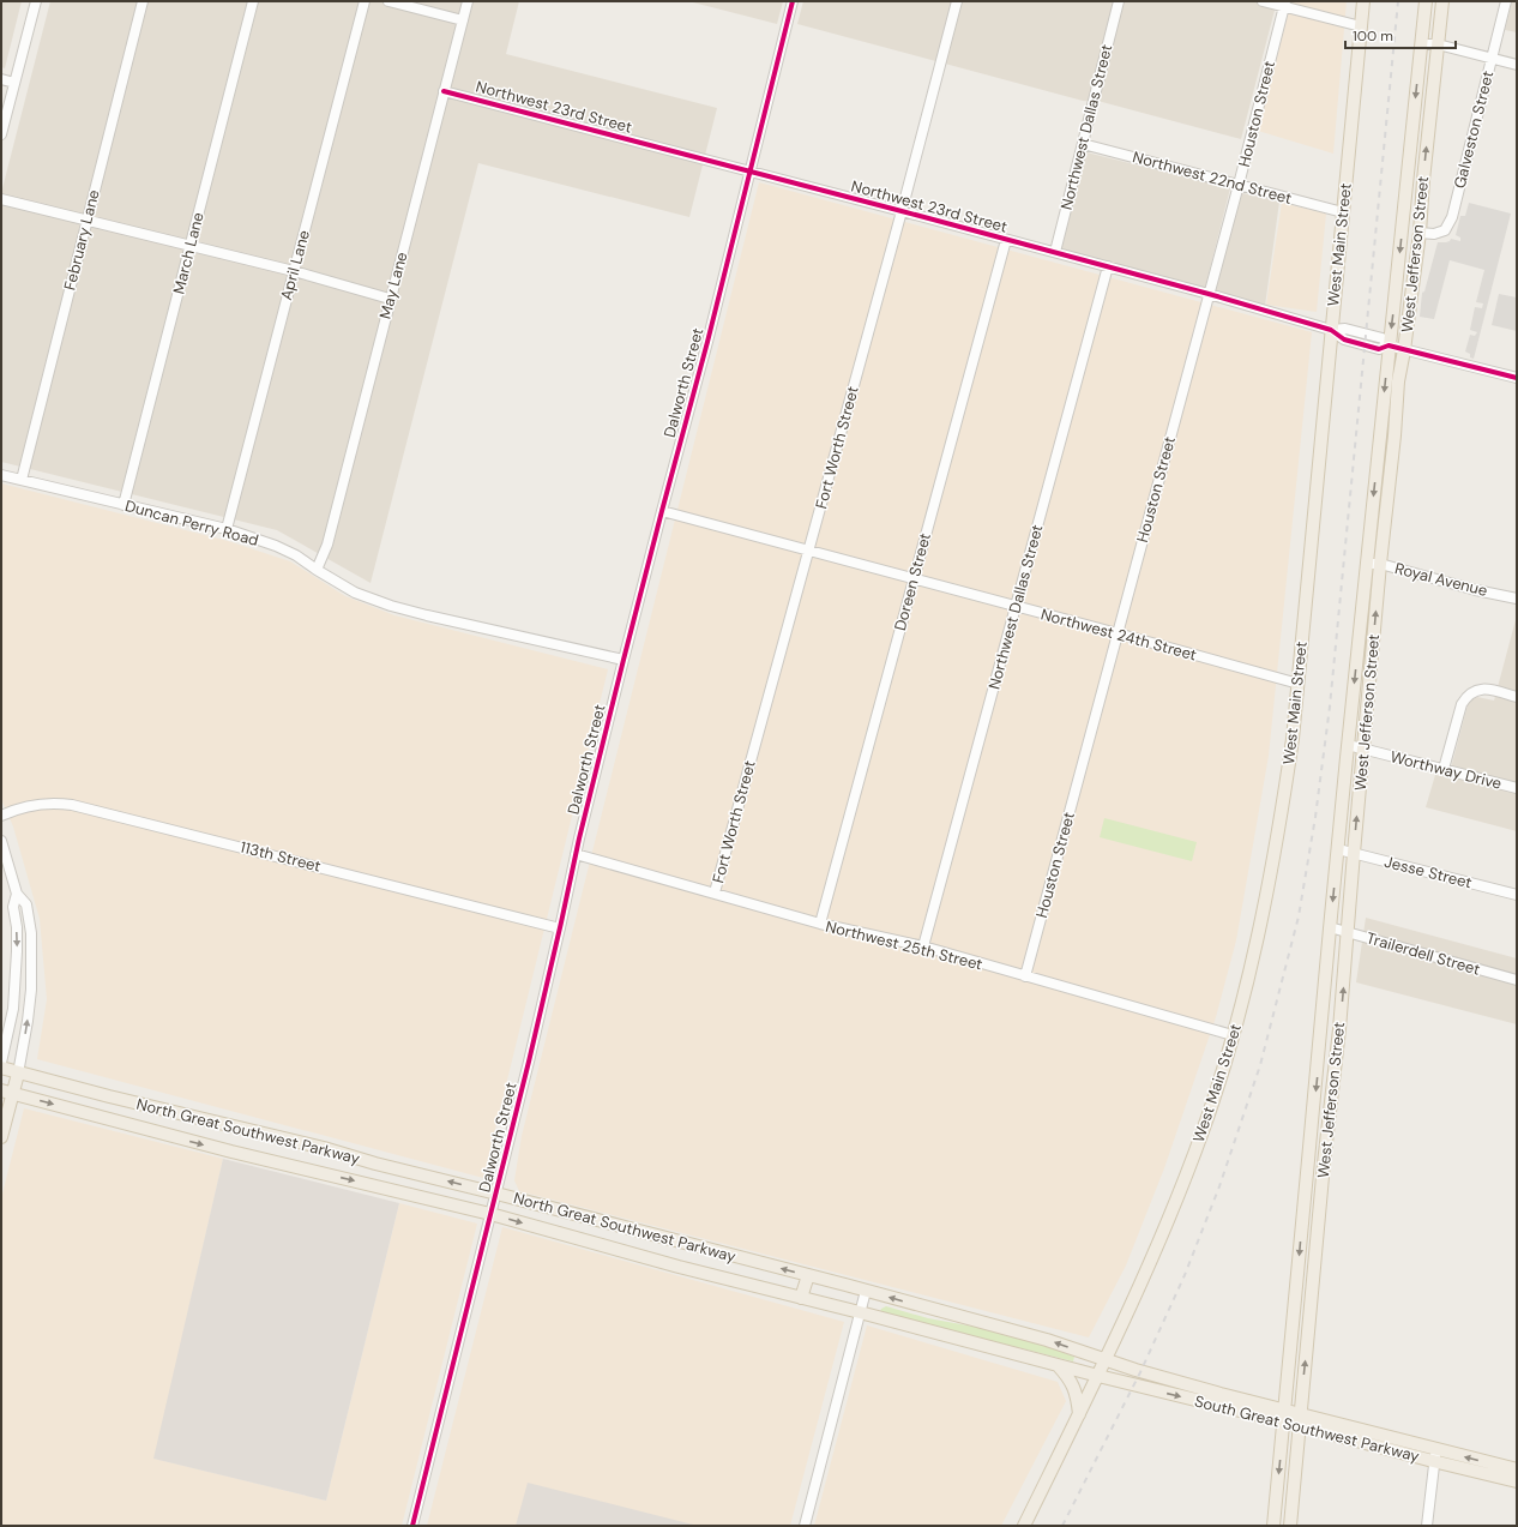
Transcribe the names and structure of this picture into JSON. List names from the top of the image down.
{
  "streets": {
    "main road": [
      "West Main Street",
      "West Jefferson Street",
      "North Great Southwest Parkway",
      "South Great Southwest Parkway"
    ],
    "street": [
      "Northwest 23rd Street",
      "Houston Street",
      "Northwest Dallas Street",
      "Galveston Street",
      "Northwest 22nd Street",
      "February Lane",
      "March Lane",
      "April Lane",
      "May Lane",
      "Dalworth Street",
      "Fort Worth Street",
      "Duncan Perry Road",
      "Royal Avenue",
      "Doreen Street",
      "Northwest 24th Street",
      "Worthway Drive",
      "113th Street",
      "Jesse Street",
      "Northwest 25th Street",
      "Trailerdell Street"
    ]
  },
  "crossings": [
    ["Northwest 23rd Street", "Houston Street"],
    ["Northwest 23rd Street", "Northwest Dallas Street"],
    ["Northwest 23rd Street", "West Main Street"],
    ["Northwest 23rd Street", "West Jefferson Street"],
    ["Northwest 23rd Street", "May Lane"],
    ["Northwest 23rd Street", "Dalworth Street"],
    ["Northwest 23rd Street", "Fort Worth Street"],
    ["Northwest 23rd Street", "Doreen Street"],
    ["Houston Street", "Northwest 22nd Street"],
    ["Houston Street", "Northwest 24th Street"],
    ["Houston Street", "Northwest 25th Street"],
    ["Northwest Dallas Street", "Northwest 22nd Street"],
    ["Northwest Dallas Street", "Northwest 24th Street"],
    ["Northwest Dallas Street", "Northwest 25th Street"],
    ["Galveston Street", "West Jefferson Street"],
    ["Northwest 22nd Street", "West Main Street"],
    ["February Lane", "Duncan Perry Road"],
    ["West Main Street", "Northwest 24th Street"],
    ["West Main Street", "Northwest 25th Street"],
    ["West Main Street", "North Great Southwest Parkway"],
    ["West Main Street", "South Great Southwest Parkway"],
    ["March Lane", "Duncan Perry Road"],
    ["West Jefferson Street", "Royal Avenue"],
    ["West Jefferson Street", "Worthway Drive"],
    ["West Jefferson Street", "Jesse Street"],
    ["West Jefferson Street", "Trailerdell Street"],
    ["West Jefferson Street", "South Great Southwest Parkway"],
    ["April Lane", "Duncan Perry Road"],
    ["May Lane", "Duncan Perry Road"],
    ["Dalworth Street", "Duncan Perry Road"],
    ["Dalworth Street", "Northwest 24th Street"],
    ["Dalworth Street", "113th Street"],
    ["Dalworth Street", "Northwest 25th Street"],
    ["Dalworth Street", "North Great Southwest Parkway"],
    ["Fort Worth Street", "Northwest 24th Street"],
    ["Fort Worth Street", "Northwest 25th Street"],
    ["Doreen Street", "Northwest 24th Street"],
    ["Doreen Street", "Northwest 25th Street"],
    ["North Great Southwest Parkway", "South Great Southwest Parkway"]
  ],
  "scale_bar": "100 m"
}
